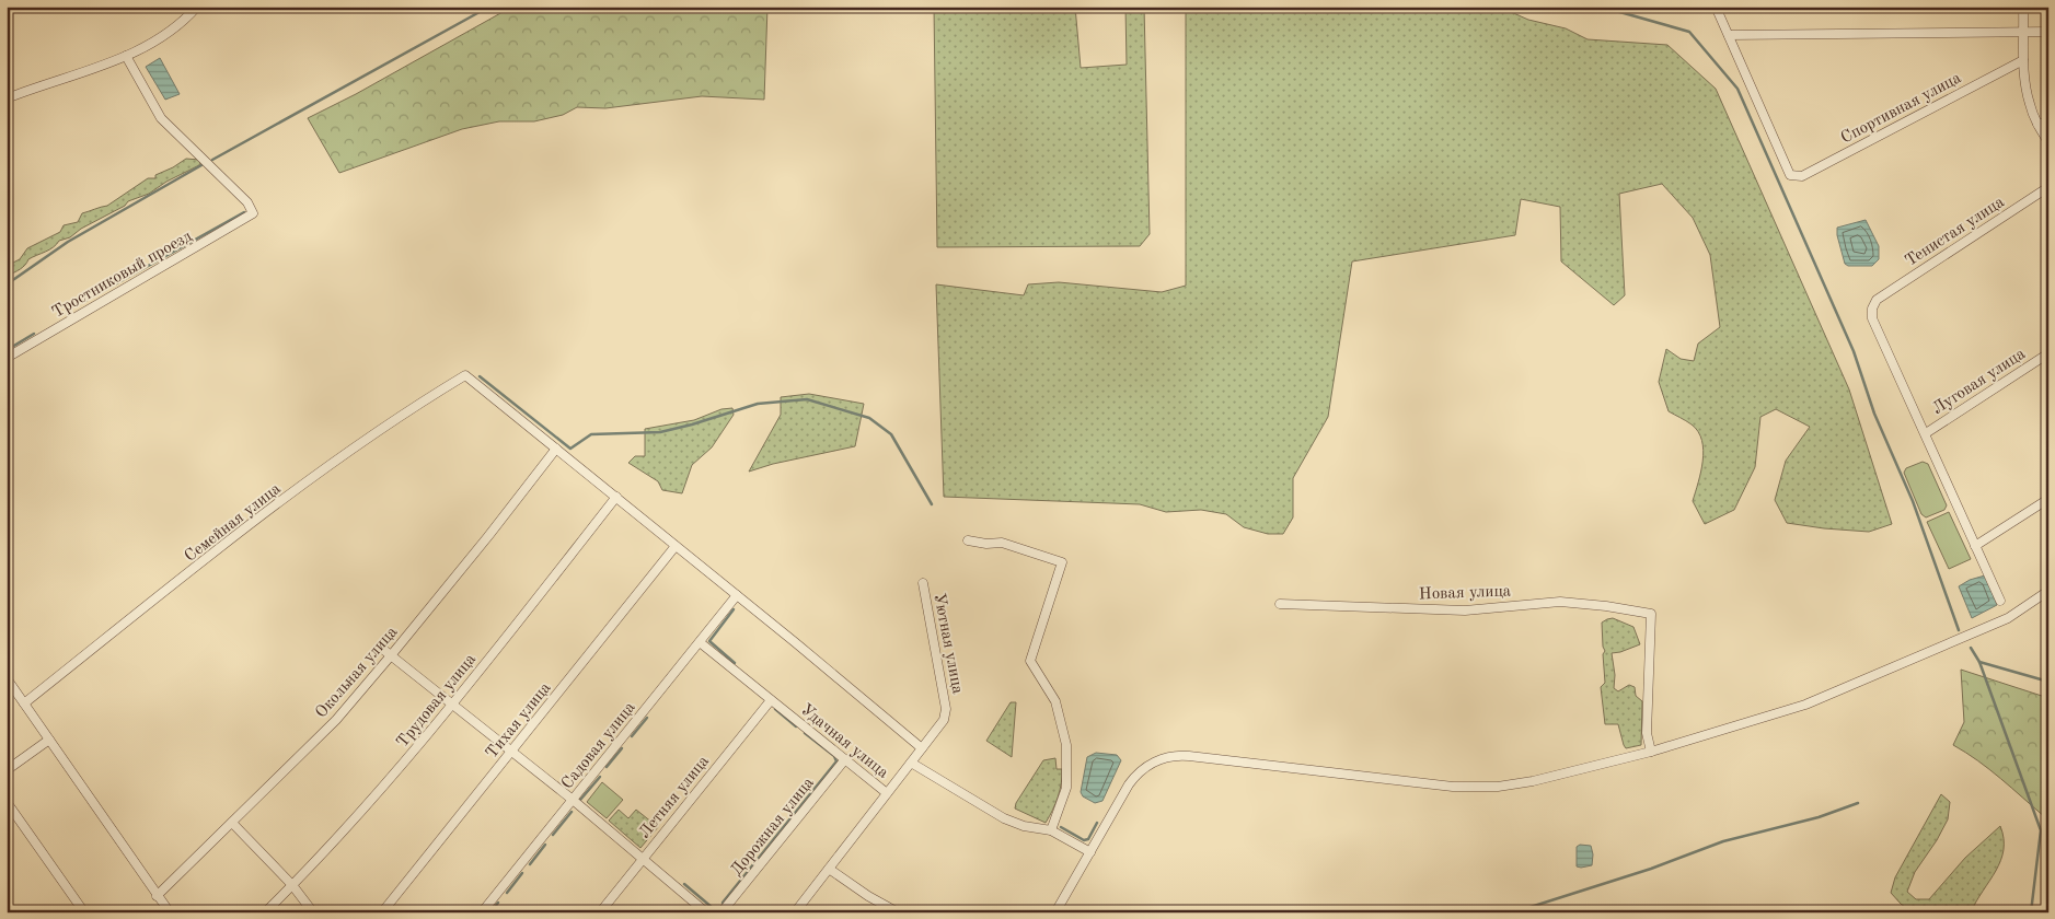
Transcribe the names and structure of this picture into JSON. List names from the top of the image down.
{
  "streets": {
    "street": [
      "Спортивная улица",
      "Тенистая улица",
      "Тростниковый проезд",
      "Луговая улица",
      "Семейная улица",
      "Новая улица",
      "Уютная улица",
      "Окольная улица",
      "Трудовая улица",
      "Тихая улица",
      "Удачная улица",
      "Садовая улица",
      "Летняя улица",
      "Дорожная улица"
    ]
  },
  "crossings": [
    ["Тенистая улица", "Луговая улица"],
    ["Семейная улица", "Окольная улица"],
    ["Уютная улица", "Удачная улица"],
    ["Удачная улица", "Садовая улица"],
    ["Удачная улица", "Летняя улица"],
    ["Удачная улица", "Дорожная улица"]
  ]
}
